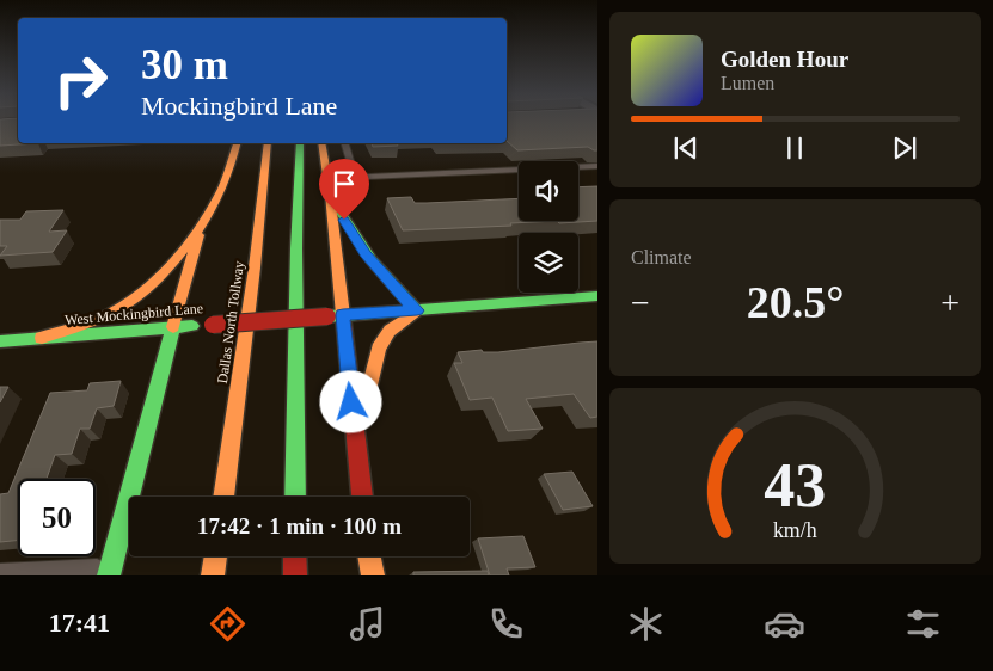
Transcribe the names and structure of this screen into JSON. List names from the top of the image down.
{
  "streets": {
    "main road": ["West Mockingbird Lane", "Dallas North Tollway"]
  },
  "page": {
    "turn": ["30 m", "Mockingbird Lane"],
    "song": ["Golden Hour", "Lumen"],
    "tile": "Climate",
    "heat": ["−", "20.5°", "+"],
    "limit": "50",
    "trip": "17:42 · 1 min · 100 m",
    "tabs": "17:41",
    "gauge": ["43", "km/h"]
  }
}
